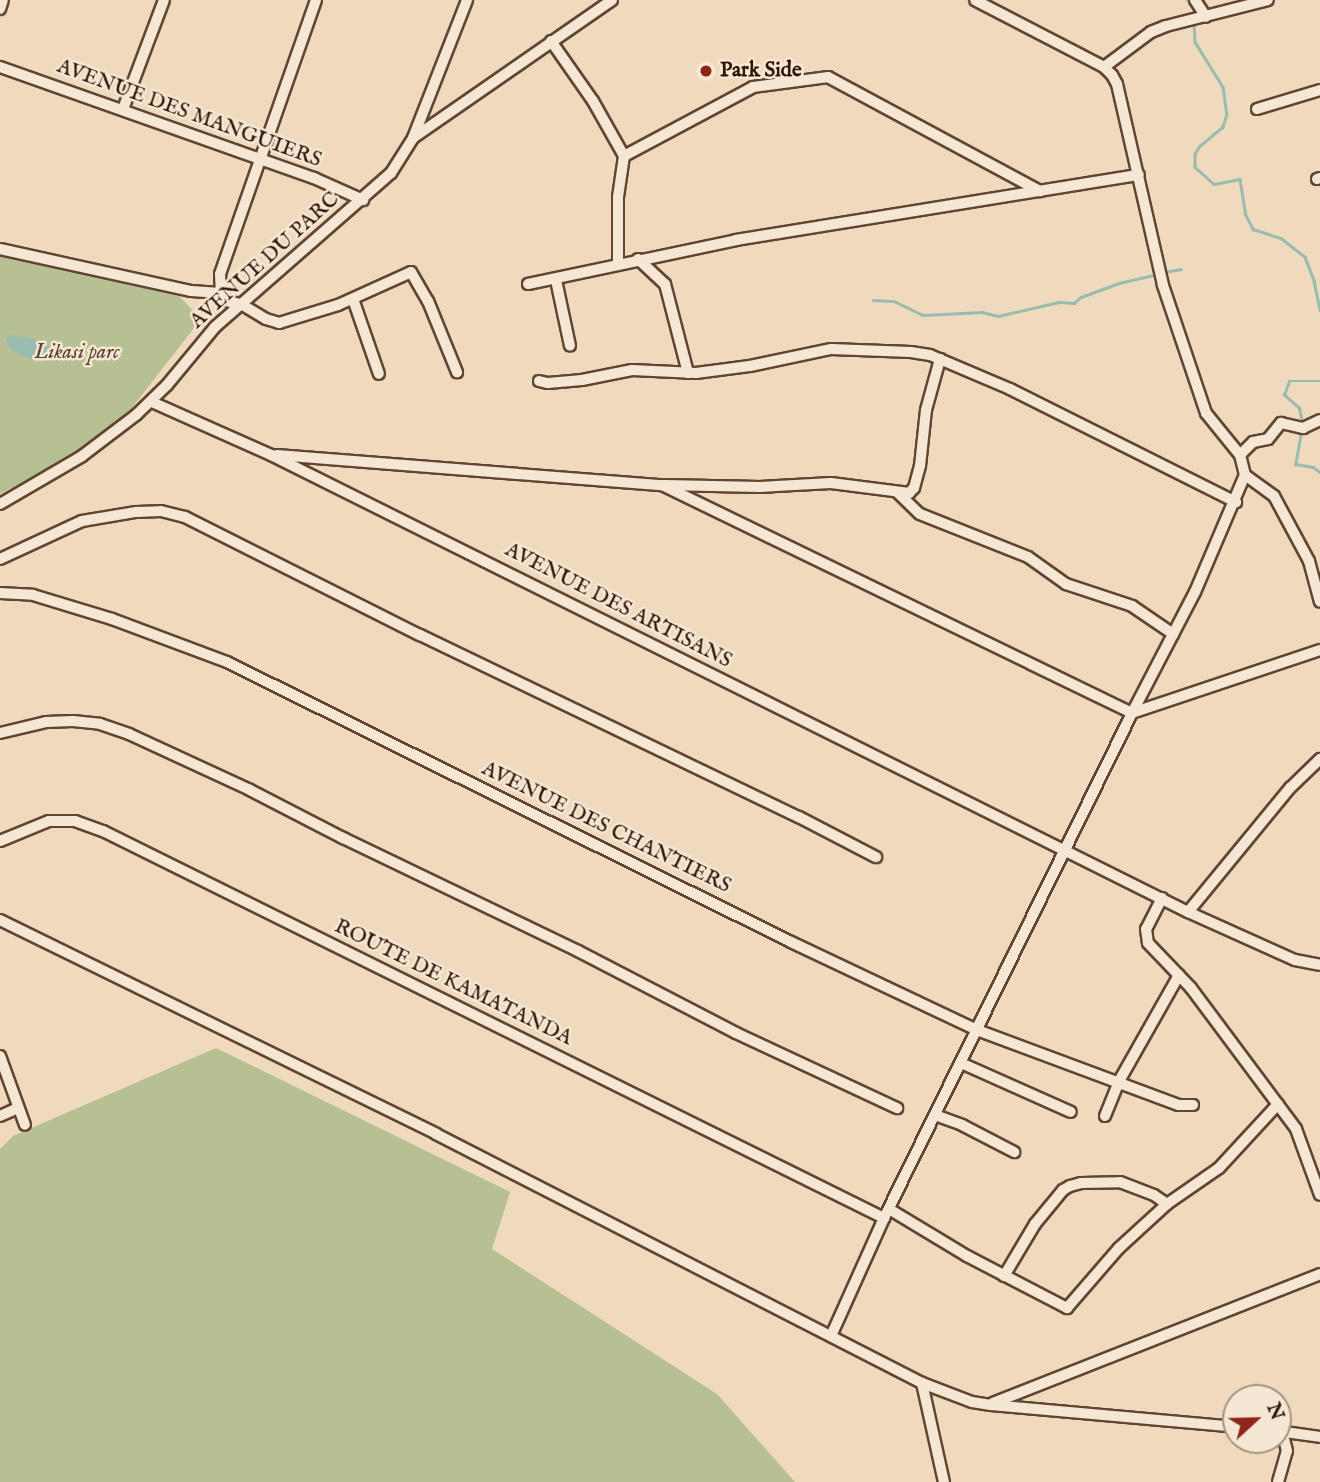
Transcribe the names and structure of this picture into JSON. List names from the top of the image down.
{
  "streets": {
    "street": [
      "AVENUE DES MANGUIERS",
      "AVENUE DU PARC",
      "AVENUE DES ARTISANS",
      "AVENUE DES CHANTIERS",
      "ROUTE DE KAMATANDA"
    ]
  },
  "crossings": [
    ["AVENUE DES MANGUIERS", "AVENUE DU PARC"],
    ["AVENUE DU PARC", "AVENUE DES ARTISANS"]
  ],
  "parks": ["Likasi parc"],
  "places": ["Park Side"],
  "north": "right"
}
